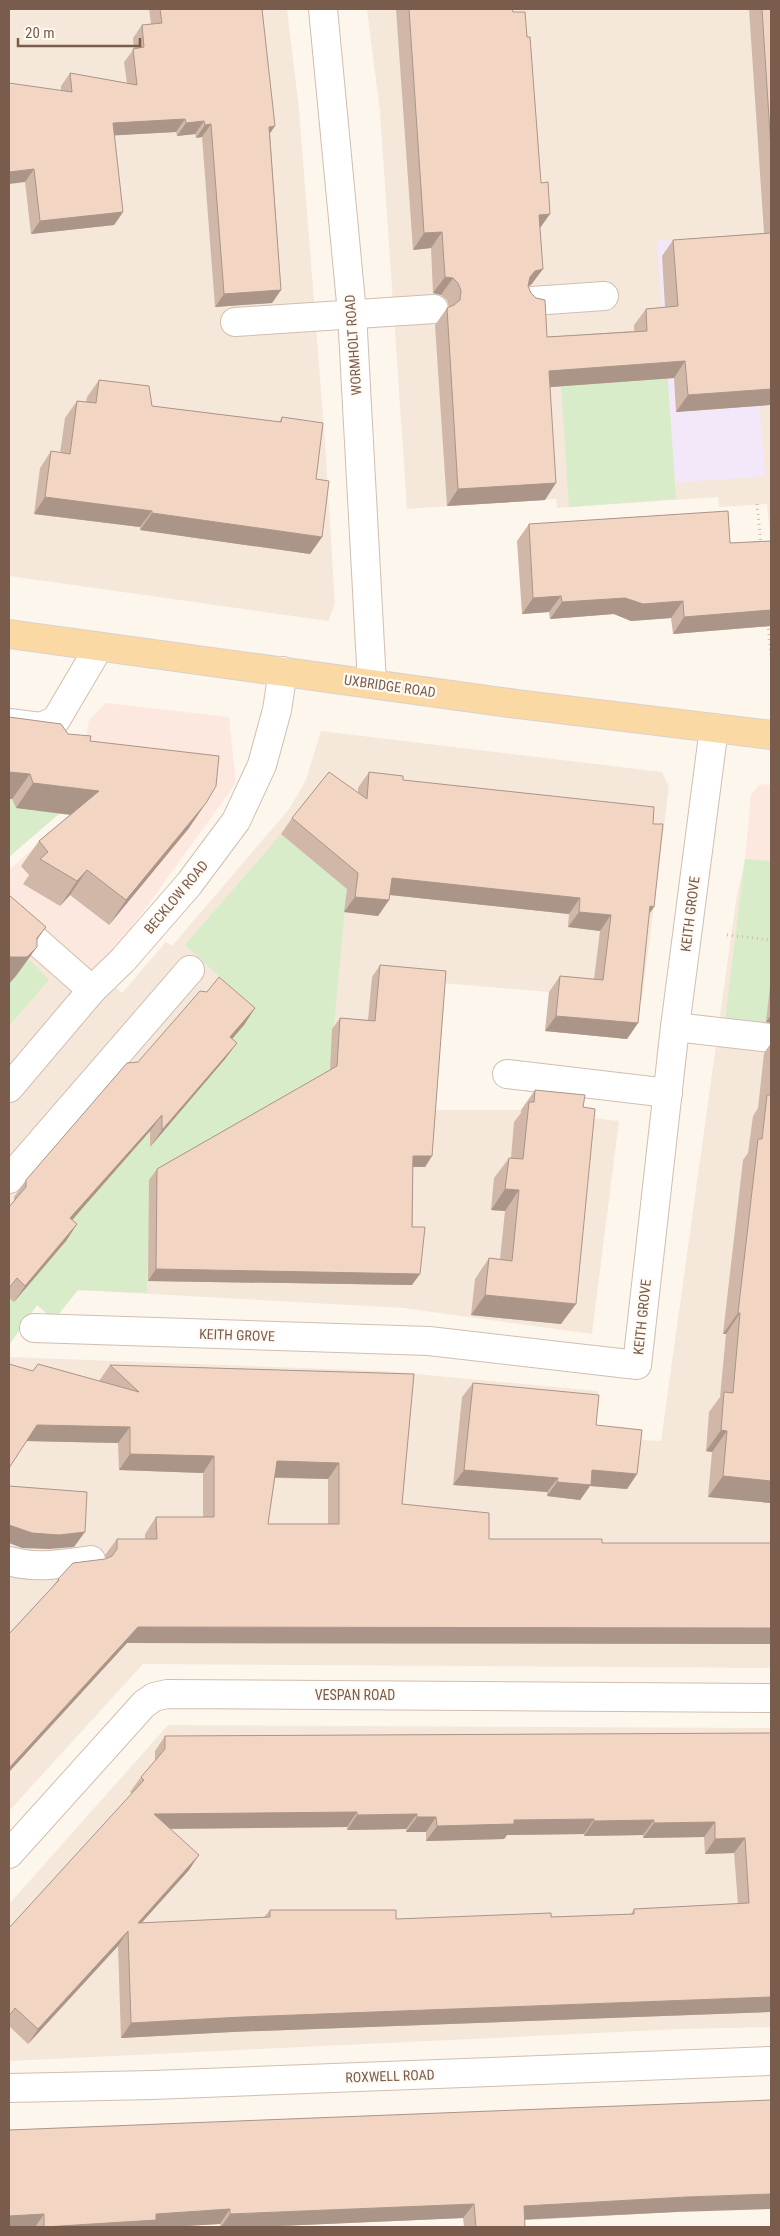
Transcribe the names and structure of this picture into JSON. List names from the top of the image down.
{
  "streets": {
    "main road": ["UXBRIDGE ROAD"],
    "street": [
      "WORMHOLT ROAD",
      "BECKLOW ROAD",
      "KEITH GROVE",
      "VESPAN ROAD",
      "ROXWELL ROAD"
    ]
  },
  "crossings": [
    ["WORMHOLT ROAD", "UXBRIDGE ROAD"],
    ["UXBRIDGE ROAD", "BECKLOW ROAD"],
    ["UXBRIDGE ROAD", "KEITH GROVE"]
  ],
  "scale_bar": "20 m"
}
